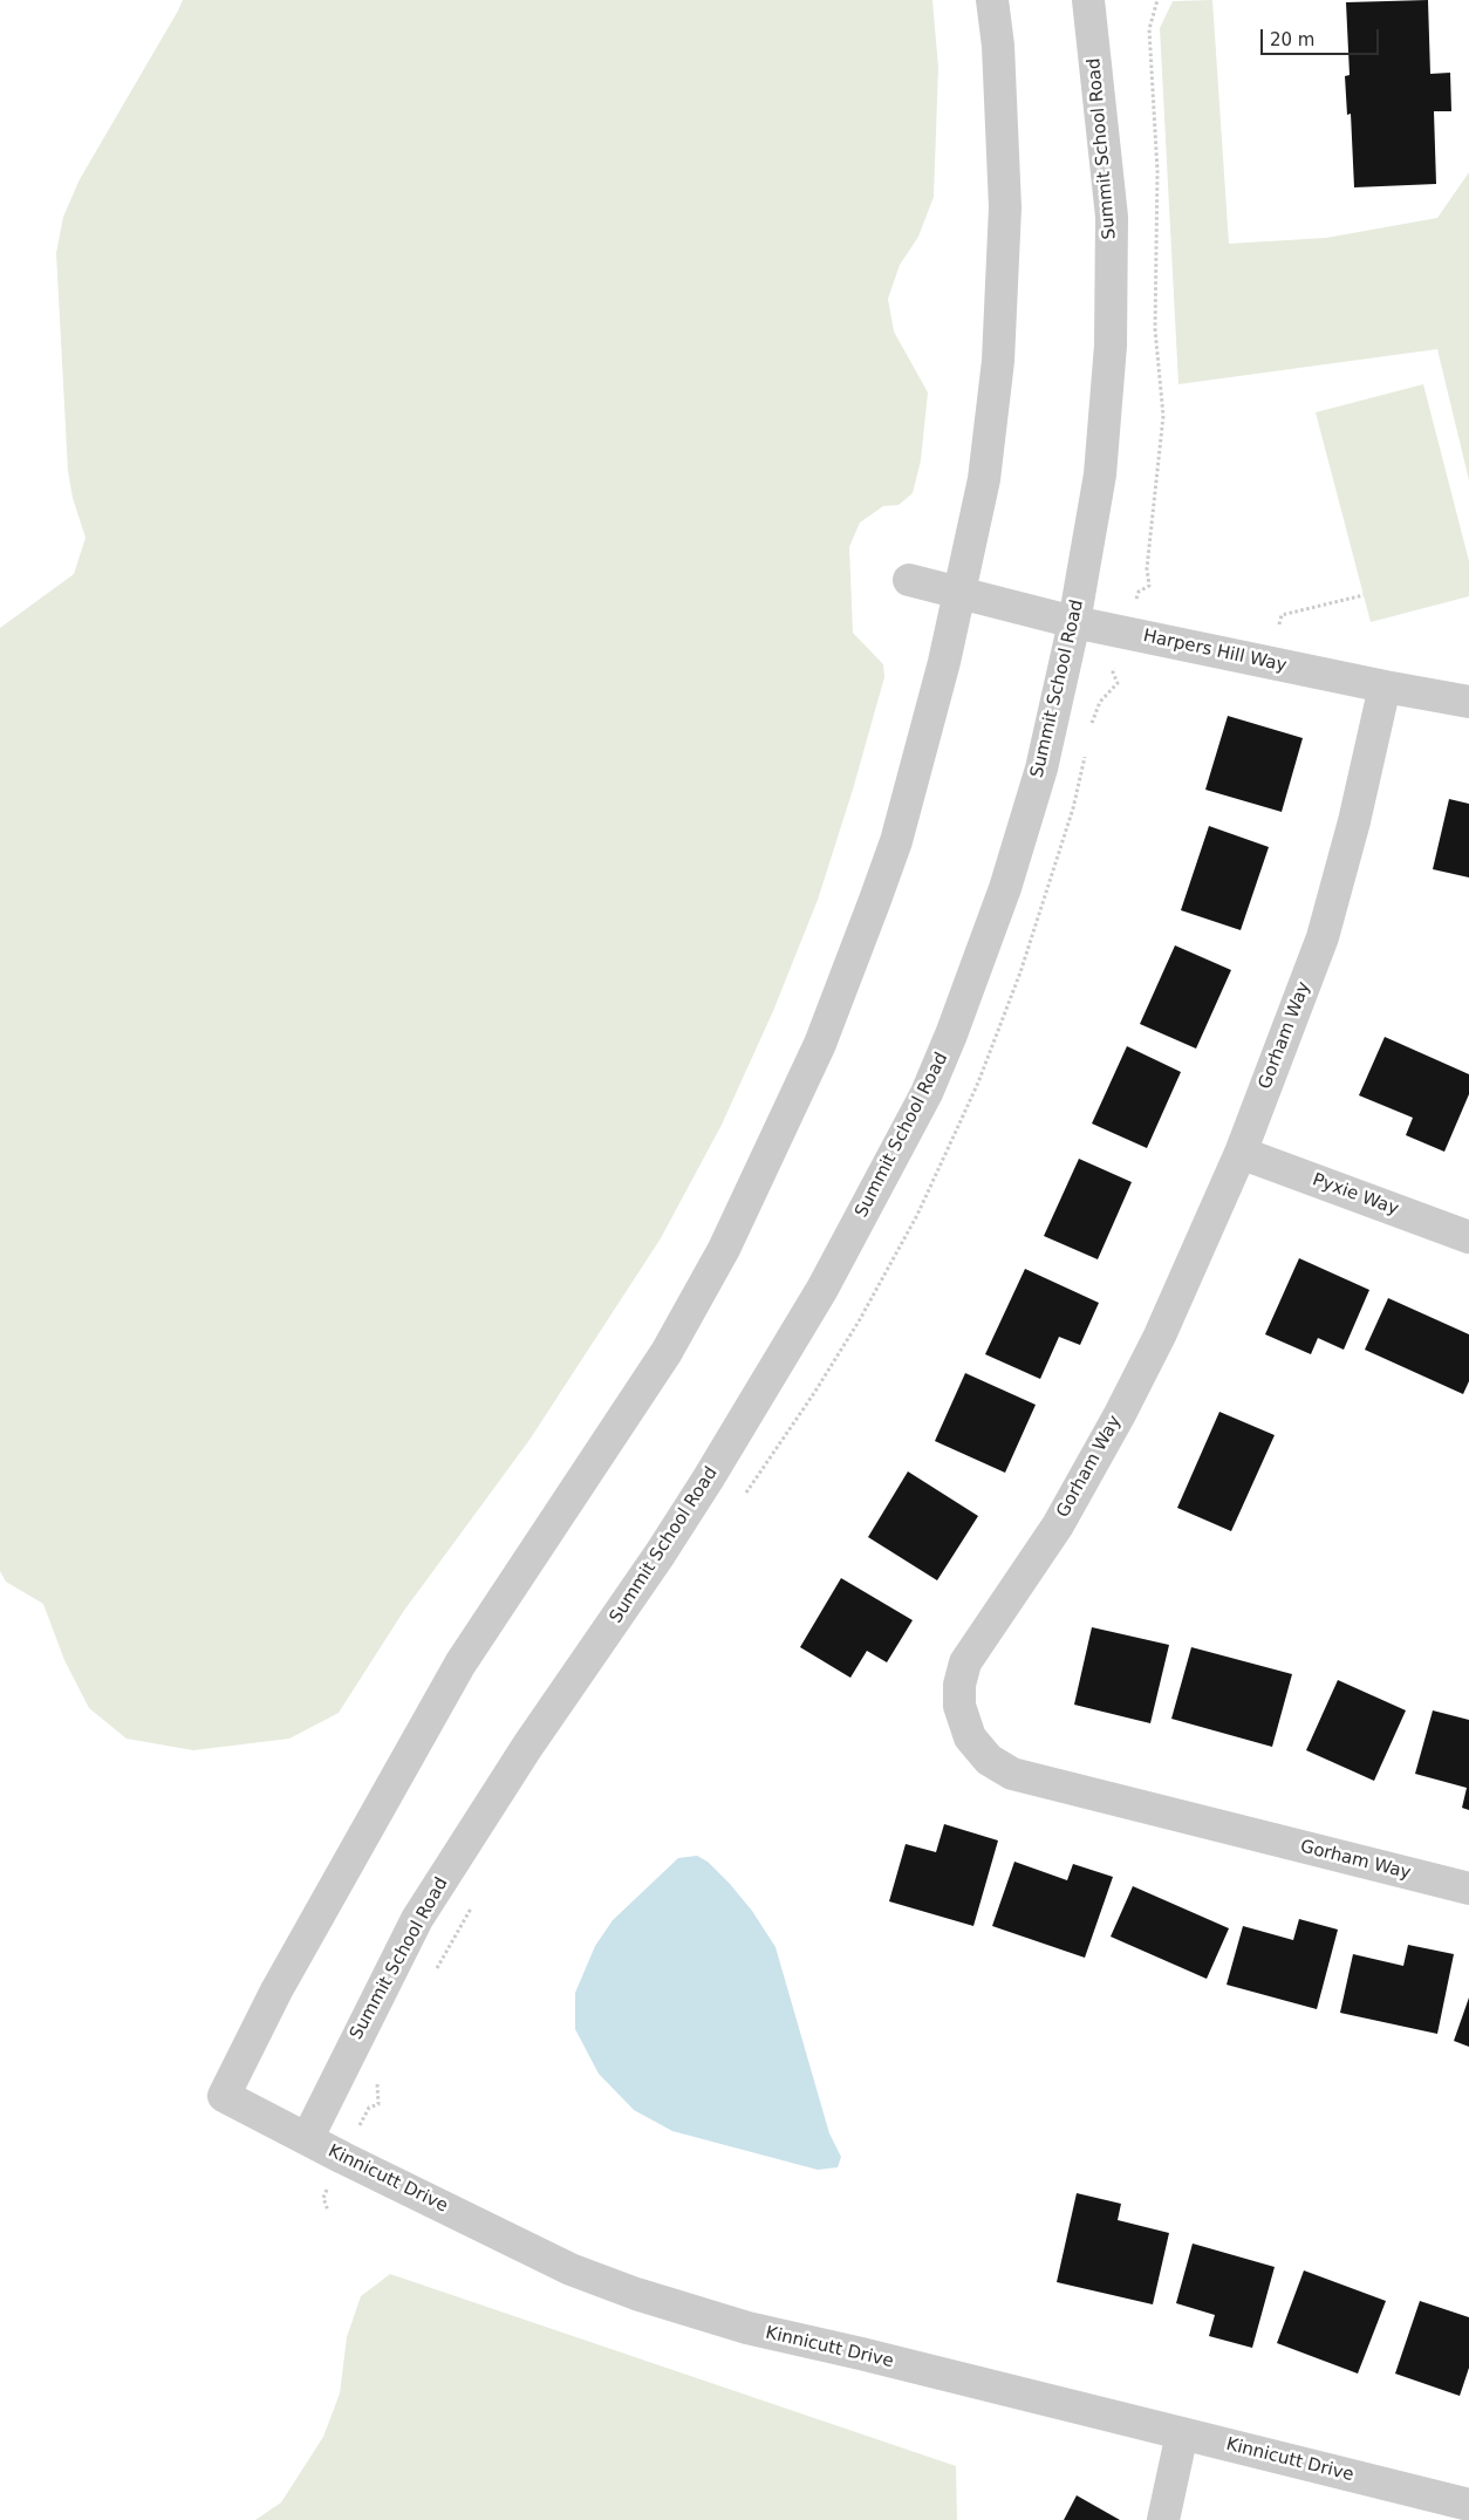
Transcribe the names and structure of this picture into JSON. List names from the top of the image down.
{
  "streets": {
    "street": [
      "Summit School Road",
      "Harpers Hill Way",
      "Gorham Way",
      "Pyxie Way",
      "Kinnicutt Drive"
    ]
  },
  "crossings": [
    ["Summit School Road", "Harpers Hill Way"],
    ["Summit School Road", "Kinnicutt Drive"],
    ["Harpers Hill Way", "Gorham Way"],
    ["Harpers Hill Way", "Kinnicutt Drive"],
    ["Gorham Way", "Pyxie Way"]
  ],
  "scale_bar": "20 m"
}
